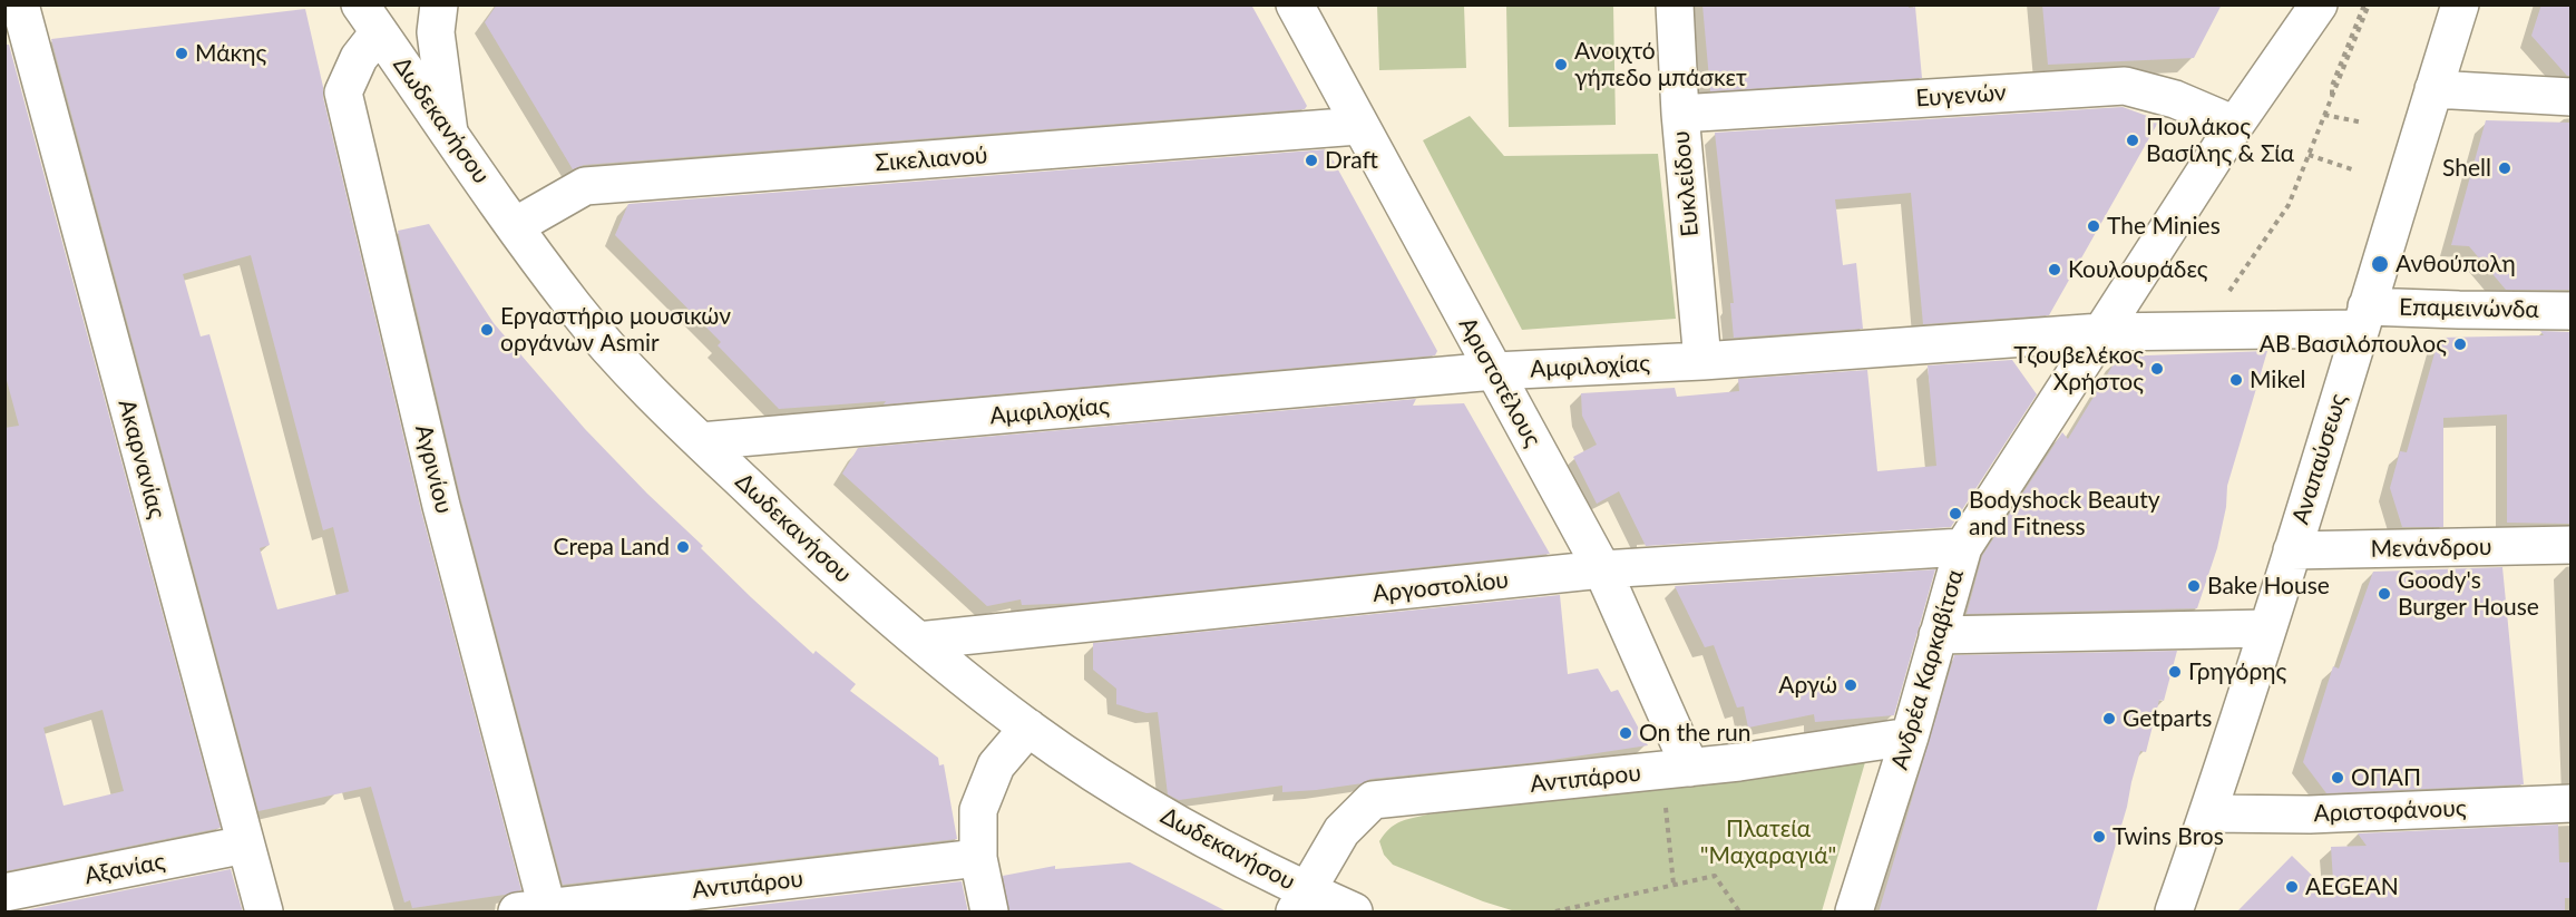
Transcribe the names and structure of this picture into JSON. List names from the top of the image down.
{
  "streets": {
    "street": [
      "Ευγενών",
      "Δωδεκανήσου",
      "Σικελιανού",
      "Ευκλείδου",
      "Επαμεινώνδα",
      "Αμφιλοχίας",
      "Αριστοτέλους",
      "Ακαρνανίας",
      "Αναπαύσεως",
      "Αγρινίου",
      "Μενάνδρου",
      "Αργοστολίου",
      "Ανδρέα Καρκαβίτσα",
      "Αντιπάρου",
      "Αριστοφάνους",
      "Αξανίας"
    ]
  },
  "crossings": [
    ["Ευγενών", "Ευκλείδου"],
    ["Ευγενών", "Ανδρέα Καρκαβίτσα"],
    ["Δωδεκανήσου", "Σικελιανού"],
    ["Δωδεκανήσου", "Αμφιλοχίας"],
    ["Δωδεκανήσου", "Αγρινίου"],
    ["Δωδεκανήσου", "Αργοστολίου"],
    ["Δωδεκανήσου", "Αντιπάρου"],
    ["Σικελιανού", "Αριστοτέλους"],
    ["Ευκλείδου", "Αμφιλοχίας"],
    ["Επαμεινώνδα", "Αμφιλοχίας"],
    ["Επαμεινώνδα", "Αναπαύσεως"],
    ["Αμφιλοχίας", "Αριστοτέλους"],
    ["Αμφιλοχίας", "Αναπαύσεως"],
    ["Αμφιλοχίας", "Ανδρέα Καρκαβίτσα"],
    ["Αριστοτέλους", "Αργοστολίου"],
    ["Αριστοτέλους", "Αντιπάρου"],
    ["Ακαρνανίας", "Αξανίας"],
    ["Αναπαύσεως", "Μενάνδρου"],
    ["Αναπαύσεως", "Αριστοφάνους"],
    ["Αγρινίου", "Αντιπάρου"],
    ["Αργοστολίου", "Ανδρέα Καρκαβίτσα"],
    ["Ανδρέα Καρκαβίτσα", "Αντιπάρου"]
  ],
  "parks": ["Πλατεία \"Μαχαραγιά\""],
  "places": [
    "Μάκης",
    "Ανοιχτό γήπεδο μπάσκετ",
    "Πουλάκος Βασίλης & Σία",
    "Draft",
    "Shell",
    "The Minies",
    "Ανθούπολη",
    "Κουλουράδες",
    "Εργαστήριο μουσικών οργάνων Asmir",
    "ΑΒ Βασιλόπουλος",
    "Τζουβελέκος Χρήστος",
    "Mikel",
    "Bodyshock Beauty and Fitness",
    "Crepa Land",
    "Bake House",
    "Goody's Burger House",
    "Γρηγόρης",
    "Αργώ",
    "Getparts",
    "On the run",
    "ΟΠΑΠ",
    "Twins Bros",
    "AEGEAN"
  ]
}
